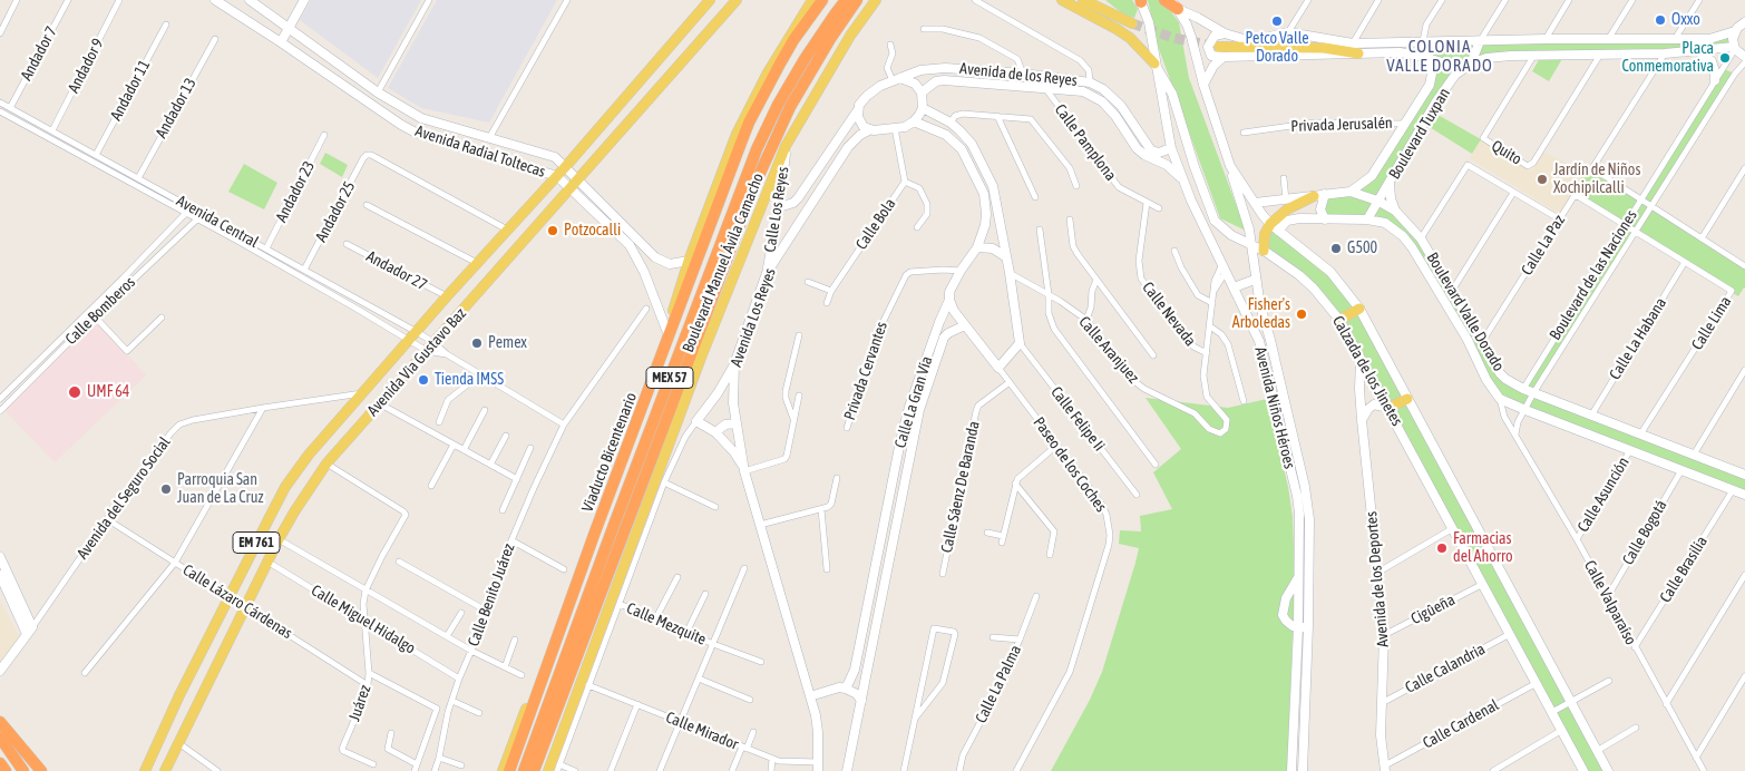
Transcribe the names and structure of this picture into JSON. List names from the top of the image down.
{
  "streets": {
    "highway": ["Boulevard Manuel Ávila Camacho", "MEX 57", "Viaducto Bicentenario"],
    "main road": ["Avenida Via Gustavo Baz", "EM 761"],
    "street": [
      "Andador 7",
      "Andador 9",
      "Avenida de los Reyes",
      "Andador 11",
      "Andador 13",
      "Privada Jerusalén",
      "Boulevard Tuxpan",
      "Calle Pamplona",
      "Avenida Radial Toltecas",
      "Quito",
      "Andador 23",
      "Calle Los Reyes",
      "Andador 25",
      "Avenida Central",
      "Calle Bola",
      "Calle La Paz",
      "Andador 27",
      "Boulevard de las Naciones",
      "Calle Bomberos",
      "Boulevard Valle Dorado",
      "Calle Nevada",
      "Avenida Los Reyes",
      "Calle Lima",
      "Calle La Habana",
      "Calle Aranjuez",
      "Privada Cervantes",
      "Calzada de los Jinetes",
      "Calle La Gran Vía",
      "Avenida Niños Héroes",
      "Calle Felipe Ii",
      "Paseo de los Coches",
      "Calle Sáenz De Baranda",
      "Calle Asunción",
      "Avenida del Seguro Social",
      "Calle Bogotá",
      "Calle Brasilia",
      "Avenida de los Deportes",
      "Calle Benito Juárez",
      "Calle Lázaro Cárdenas",
      "Calle Valparaíso",
      "Cigûeña",
      "Calle Miguel Hidalgo",
      "Calle Mezquite",
      "Calle Calandria",
      "Calle La Palma",
      "Juárez",
      "Calle Cardenal",
      "Calle Mirador"
    ]
  },
  "crossings": [
    ["Andador 7", "Avenida Central"],
    ["Andador 9", "Avenida Central"],
    ["Avenida de los Reyes", "Calle Pamplona"],
    ["Avenida de los Reyes", "Calle Bola"],
    ["Avenida de los Reyes", "Avenida Los Reyes"],
    ["Avenida de los Reyes", "Calle La Gran Vía"],
    ["Avenida de los Reyes", "Avenida Niños Héroes"],
    ["Andador 11", "Avenida Central"],
    ["Andador 13", "Avenida Central"],
    ["Privada Jerusalén", "Boulevard Tuxpan"],
    ["Boulevard Tuxpan", "Boulevard Valle Dorado"],
    ["Calle Pamplona", "Calle Nevada"],
    ["Avenida Radial Toltecas", "Boulevard Manuel Ávila Camacho"],
    ["Avenida Radial Toltecas", "Avenida Via Gustavo Baz"],
    ["Andador 23", "Avenida Central"],
    ["Calle Los Reyes", "Boulevard Manuel Ávila Camacho"],
    ["Calle Los Reyes", "Avenida Los Reyes"],
    ["Andador 25", "Avenida Central"],
    ["Andador 25", "Avenida Via Gustavo Baz"],
    ["Avenida Central", "Calle Bomberos"],
    ["Avenida Central", "Avenida Via Gustavo Baz"],
    ["Calle Bola", "Avenida Los Reyes"],
    ["Calle Bola", "Calle La Gran Vía"],
    ["Calle La Paz", "Boulevard de las Naciones"],
    ["Calle La Paz", "Boulevard Valle Dorado"],
    ["Calle La Paz", "Calle Lima"],
    ["Andador 27", "Avenida Via Gustavo Baz"],
    ["Boulevard de las Naciones", "Boulevard Valle Dorado"],
    ["Boulevard de las Naciones", "Calle Lima"],
    ["Boulevard Valle Dorado", "Calle Lima"],
    ["Boulevard Valle Dorado", "Calle La Habana"],
    ["Boulevard Valle Dorado", "Calzada de los Jinetes"],
    ["Boulevard Valle Dorado", "Calle Asunción"],
    ["Boulevard Valle Dorado", "Calle Bogotá"],
    ["Boulevard Valle Dorado", "Calle Brasilia"],
    ["Boulevard Valle Dorado", "Calle Valparaíso"],
    ["Calle Nevada", "Calle Aranjuez"],
    ["Avenida Los Reyes", "Calle La Gran Vía"],
    ["Avenida Los Reyes", "Calle Mirador"],
    ["Calle Lima", "Calle La Habana"],
    ["Calle Aranjuez", "Avenida Niños Héroes"],
    ["Avenida Via Gustavo Baz", "Avenida del Seguro Social"],
    ["Avenida Via Gustavo Baz", "Calle Lázaro Cárdenas"],
    ["Avenida Via Gustavo Baz", "Calle Miguel Hidalgo"],
    ["Privada Cervantes", "Calle La Gran Vía"],
    ["Calzada de los Jinetes", "Avenida Niños Héroes"],
    ["Calzada de los Jinetes", "Avenida de los Deportes"],
    ["Calzada de los Jinetes", "Cigûeña"],
    ["Calzada de los Jinetes", "Calle Calandria"],
    ["Calzada de los Jinetes", "Calle Cardenal"],
    ["Calle La Gran Vía", "Paseo de los Coches"],
    ["Paseo de los Coches", "Calle Sáenz De Baranda"],
    ["Calle Asunción", "Calle Valparaíso"],
    ["Avenida del Seguro Social", "Calle Lázaro Cárdenas"],
    ["Calle Bogotá", "Calle Valparaíso"],
    ["Calle Brasilia", "Calle Valparaíso"],
    ["Avenida de los Deportes", "Cigûeña"],
    ["Avenida de los Deportes", "Calle Calandria"],
    ["Avenida de los Deportes", "Calle Cardenal"],
    ["Calle Benito Juárez", "Calle Miguel Hidalgo"],
    ["Calle Lázaro Cárdenas", "Juárez"],
    ["Calle Miguel Hidalgo", "Juárez"]
  ],
  "districts": ["COLONIA VALLE DORADO"],
  "places": [
    "Oxxo",
    "Petco Valle Dorado",
    "Placa Conmemorativa",
    "Jardín de Niños Xochipilcalli",
    "Potzocalli",
    "G500",
    "Fisher's Arboledas",
    "Pemex",
    "Tienda IMSS",
    "UMF 64",
    "Parroquia San Juan de La Cruz",
    "Farmacias del Ahorro"
  ]
}
